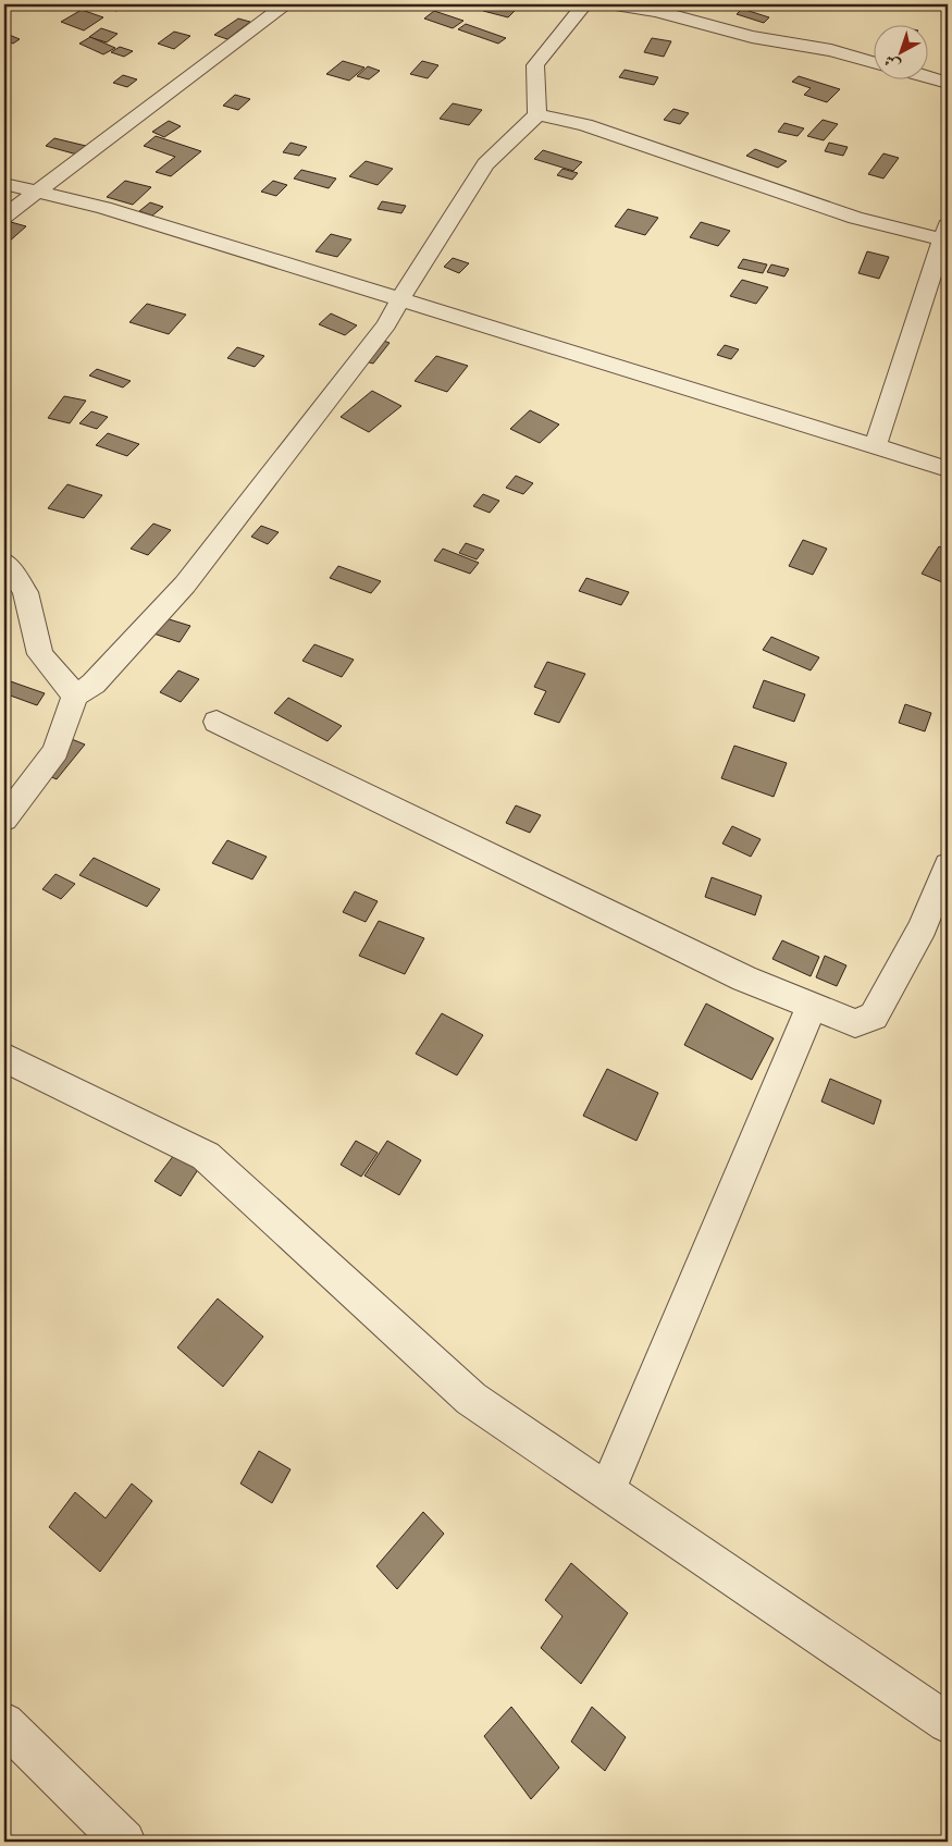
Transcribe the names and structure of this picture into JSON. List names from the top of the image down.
{
  "north": "bottom left"
}
